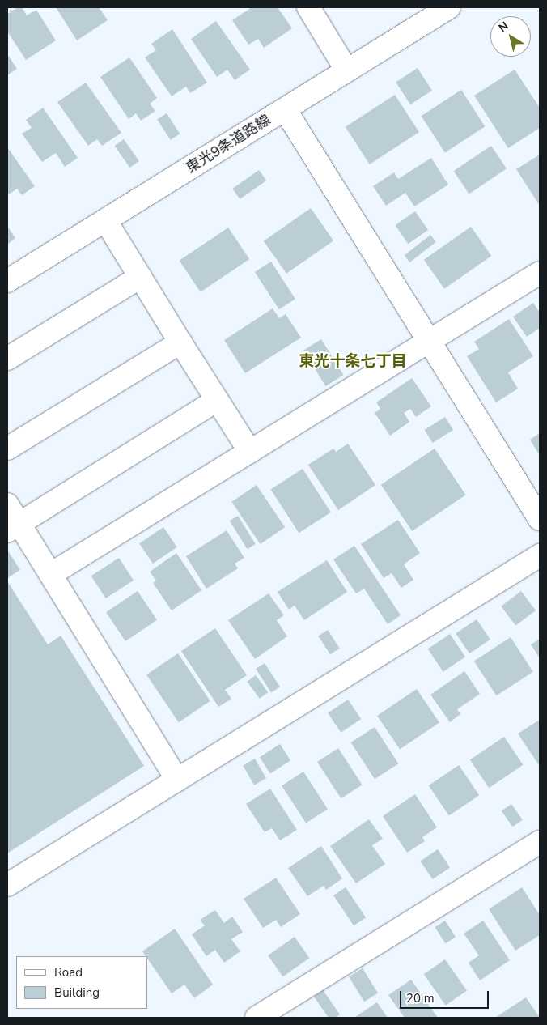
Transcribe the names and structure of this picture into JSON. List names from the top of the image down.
{
  "streets": {
    "street": ["東光9条道路線"]
  },
  "districts": ["東光十条七丁目"],
  "legend": ["Road", "Building"],
  "scale_bar": "20 m",
  "north": "top left"
}
